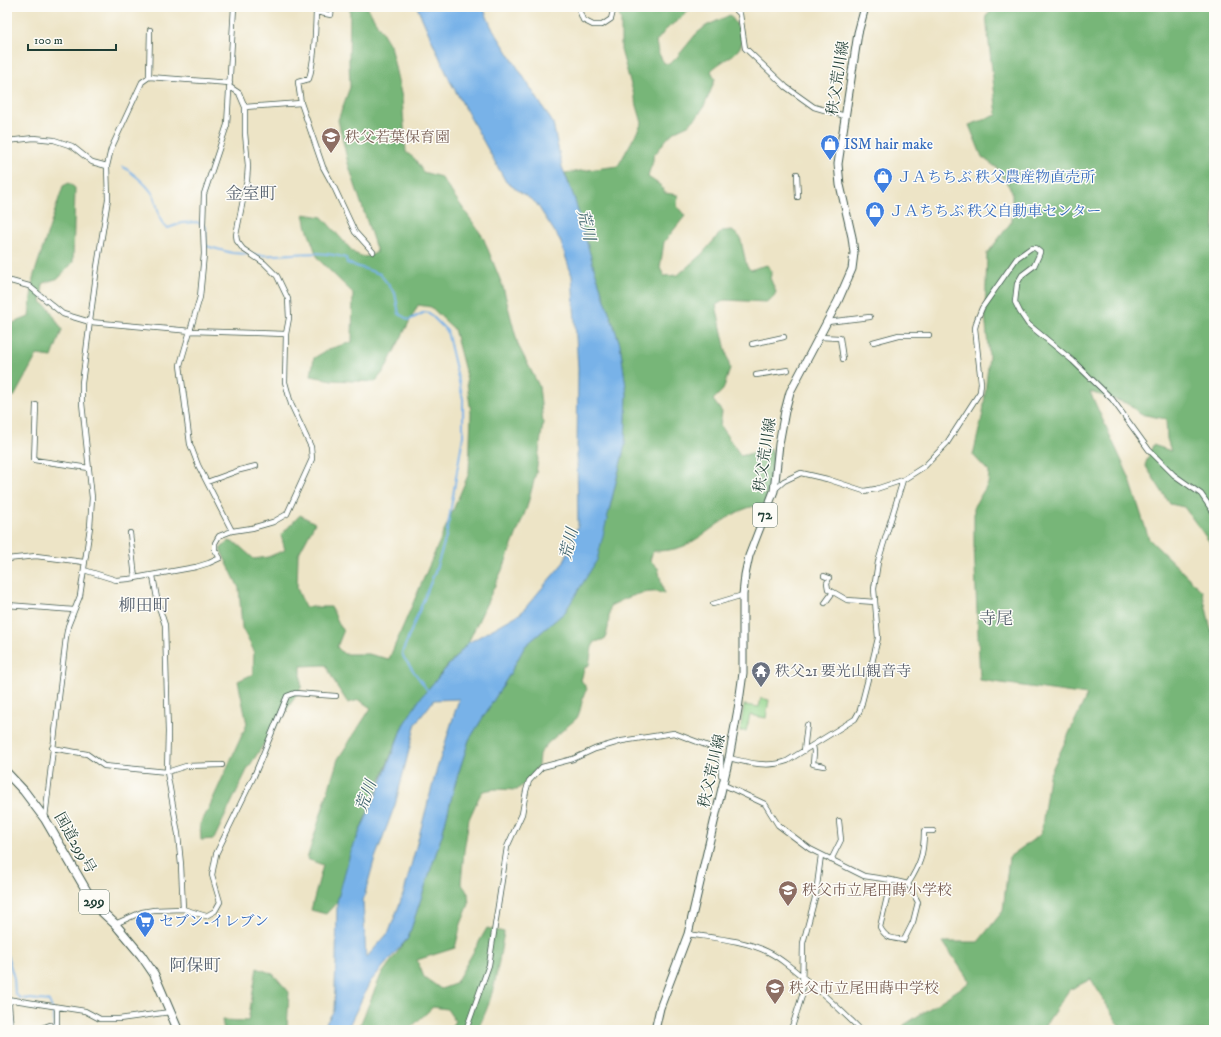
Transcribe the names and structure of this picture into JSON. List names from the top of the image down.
{
  "streets": {
    "highway": ["国道299号", "299"],
    "main road": ["秩父荒川線", "72"]
  },
  "districts": [
    "金室町",
    "柳田町",
    "寺尾",
    "阿保町"
  ],
  "water": ["荒川"],
  "places": {
    "school or university": ["秩父若葉保育園", "秩父市立尾田蒔小学校", "秩父市立尾田蒔中学校"],
    "shop": ["ISM hair make", "ＪＡちちぶ 秩父農産物直売所", "ＪＡちちぶ 秩父自動車センター"],
    "temple": ["秩父21 要光山観音寺"],
    "supermarket": ["セブン-イレブン"]
  },
  "scale_bar": "100 m"
}
